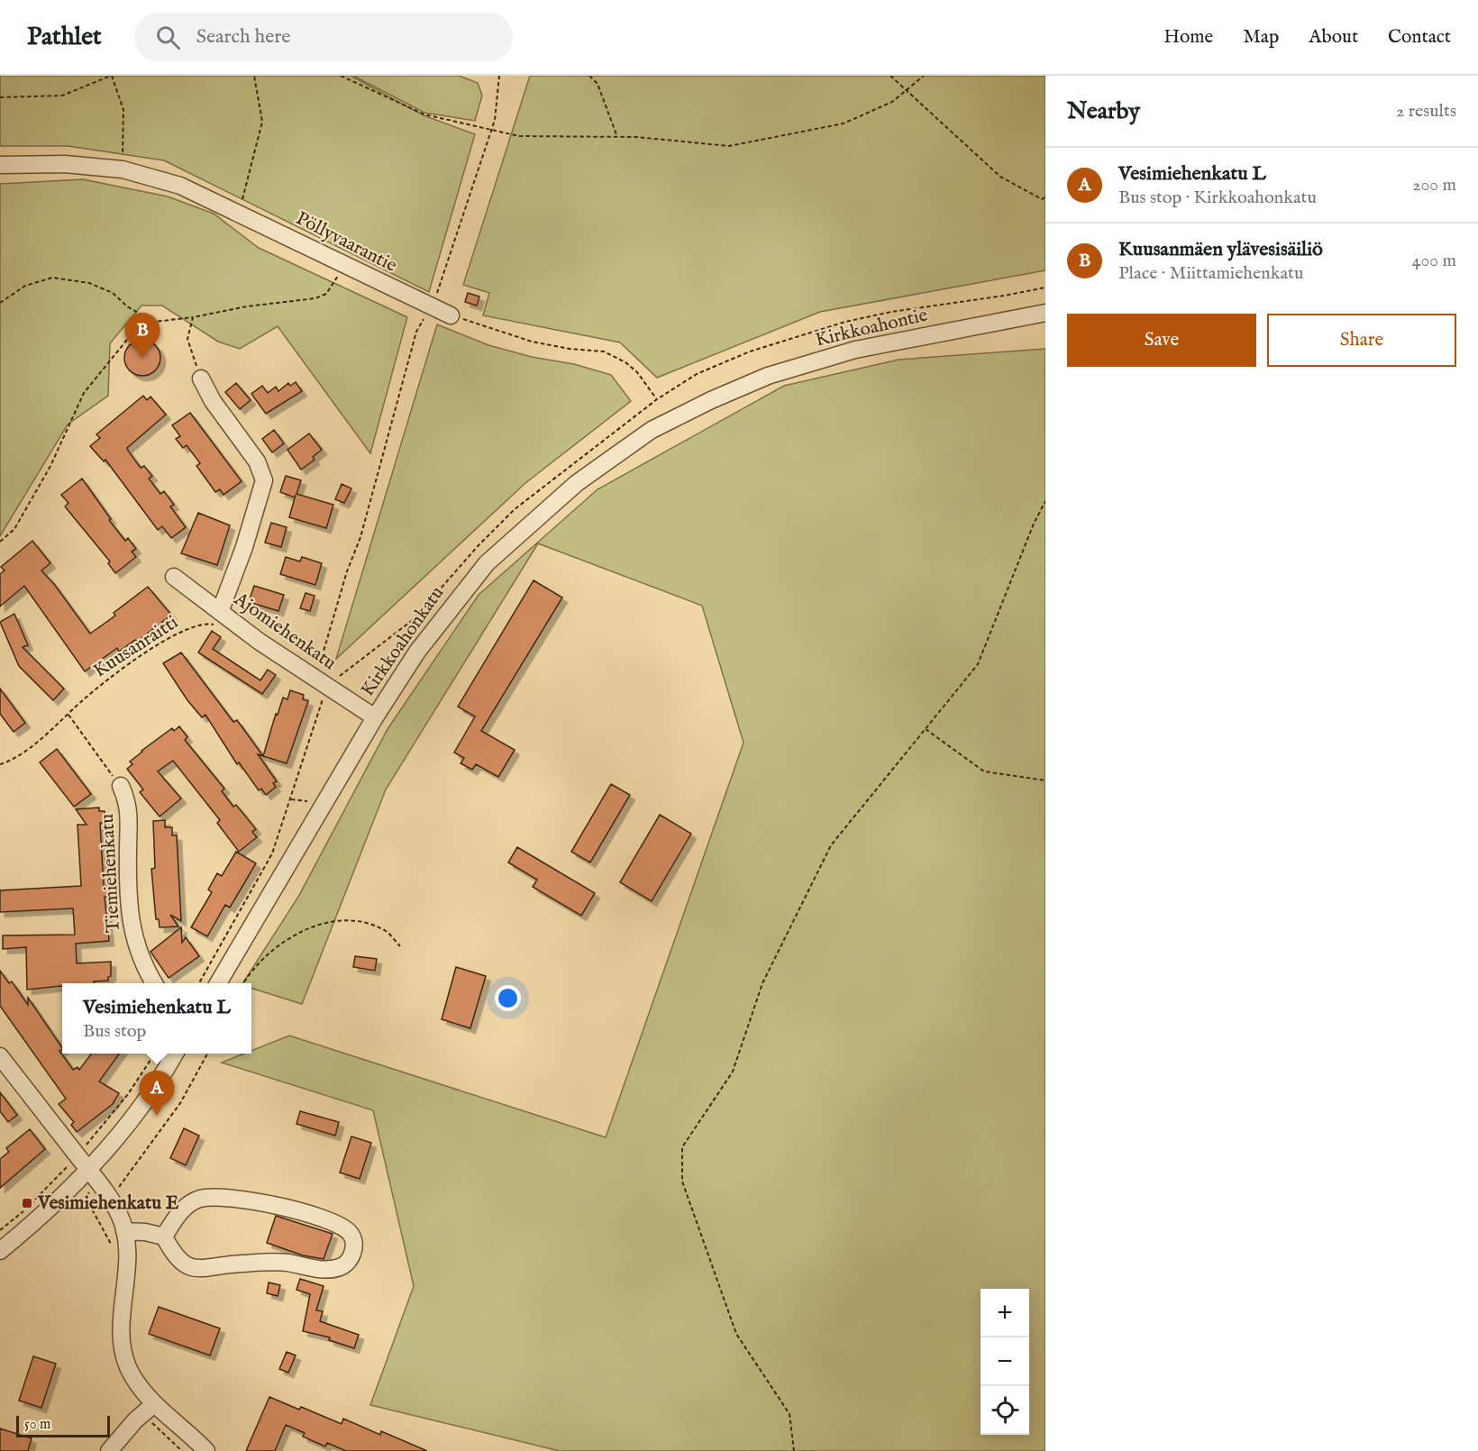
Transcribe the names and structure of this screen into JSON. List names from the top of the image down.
{
  "streets": {
    "street": [
      "Pöllyvaarantie",
      "Kirkkoahontie",
      "Ajomiehenkatu",
      "Kirkkoahonkatu",
      "Tiemiehenkatu"
    ],
    "path": ["Kuusanraitti"]
  },
  "crossings": [
    ["Kirkkoahontie", "Kirkkoahonkatu"],
    ["Ajomiehenkatu", "Kirkkoahonkatu"],
    ["Ajomiehenkatu", "Kuusanraitti"]
  ],
  "places": {
    "transit": ["Vesimiehenkatu E"]
  },
  "scale_bar": "50 m",
  "page": {
    "header": "Pathlet",
    "search": "Search here",
    "nav": [
      "Home",
      "Map",
      "About",
      "Contact"
    ],
    "heading": ["Nearby", "2 results"],
    "list": [
      {
        "mark": "A",
        "name": "Vesimiehenkatu L",
        "note": "Bus stop · Kirkkoahonkatu",
        "value": "200 m"
      },
      {
        "mark": "B",
        "name": "Kuusanmäen ylävesisäiliö",
        "note": "Place · Miittamiehenkatu",
        "value": "400 m"
      }
    ],
    "buttons": ["Save", "Share"],
    "pins": ["B", "A"],
    "popup": ["Vesimiehenkatu L", "Bus stop"],
    "map_buttons": ["+", "−"],
    "scale": "50 m"
  }
}
